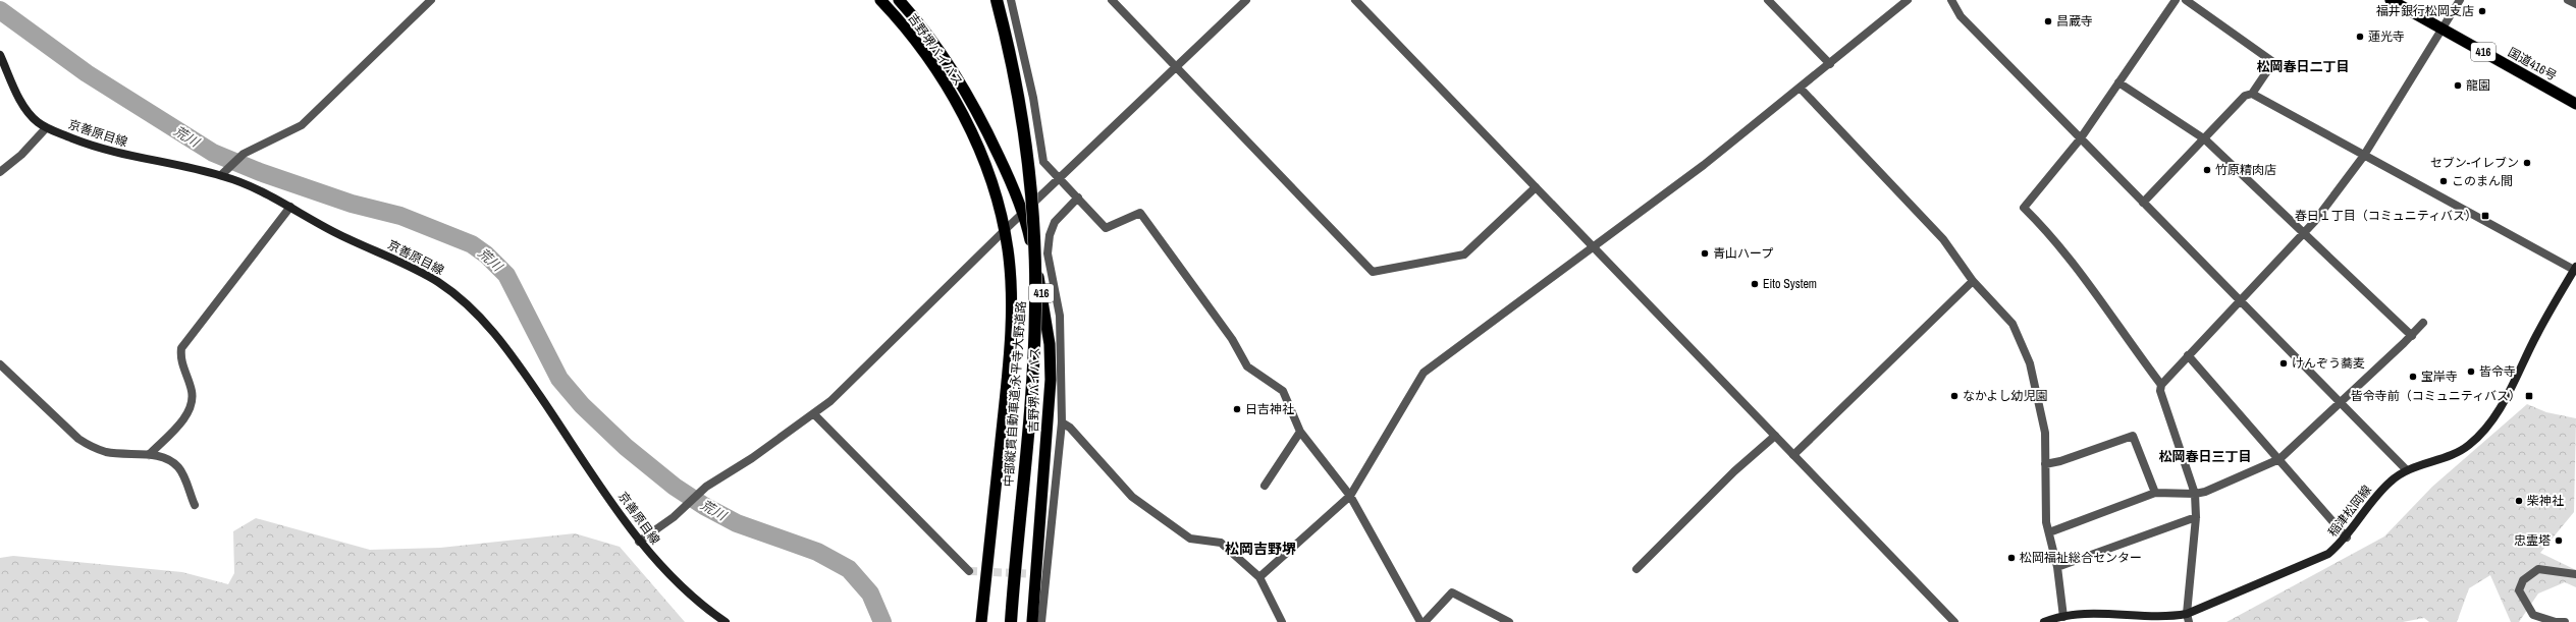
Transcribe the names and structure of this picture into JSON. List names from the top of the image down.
{
  "streets": {
    "highway": [
      "吉野堺バイパス",
      "416",
      "国道416号",
      "中部縦貫自動車道;永平寺大野道路"
    ],
    "main road": ["京善原目線", "稲津松岡線"]
  },
  "districts": ["松岡春日二丁目", "松岡春日三丁目", "松岡吉野堺"],
  "water": ["荒川"],
  "places": {
    "other": [
      "福井銀行松岡支店",
      "昌蔵寺",
      "蓮光寺",
      "龍園",
      "セブン-イレブン",
      "竹原精肉店",
      "このまん間",
      "青山ハープ",
      "Eito System",
      "けんぞう蕎麦",
      "皆令寺",
      "宝岸寺",
      "なかよし幼児園",
      "日吉神社",
      "柴神社",
      "忠霊塔",
      "松岡福祉総合センター"
    ],
    "transit": ["春日１丁目（コミュニティバス）", "皆令寺前（コミュニティバス）"]
  }
}
